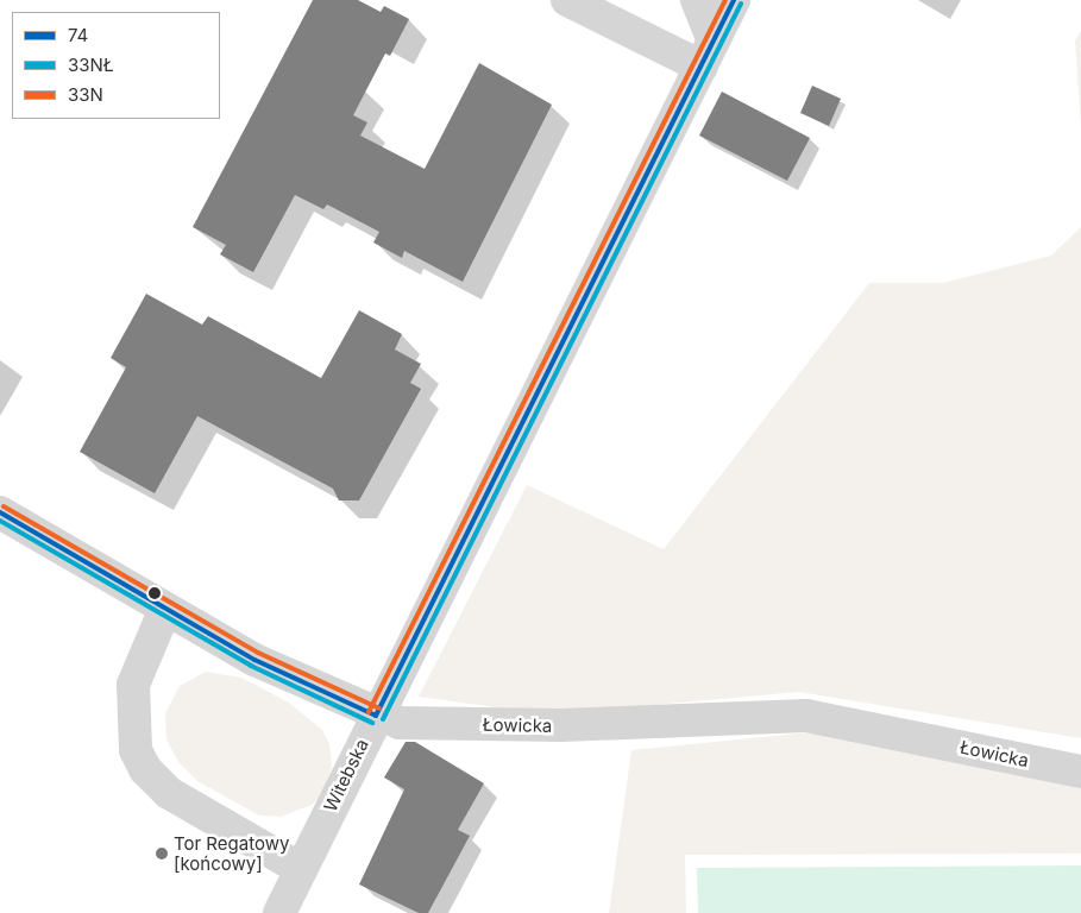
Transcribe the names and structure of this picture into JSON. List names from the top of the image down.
{
  "streets": {
    "street": ["Łowicka", "Witebska"]
  },
  "crossings": [
    ["Łowicka", "Witebska"]
  ],
  "places": ["Tor Regatowy [końcowy]"],
  "lines": ["transit line 74", "transit line 33N", "transit line 33NŁ"],
  "legend": ["74", "33NŁ", "33N"]
}
